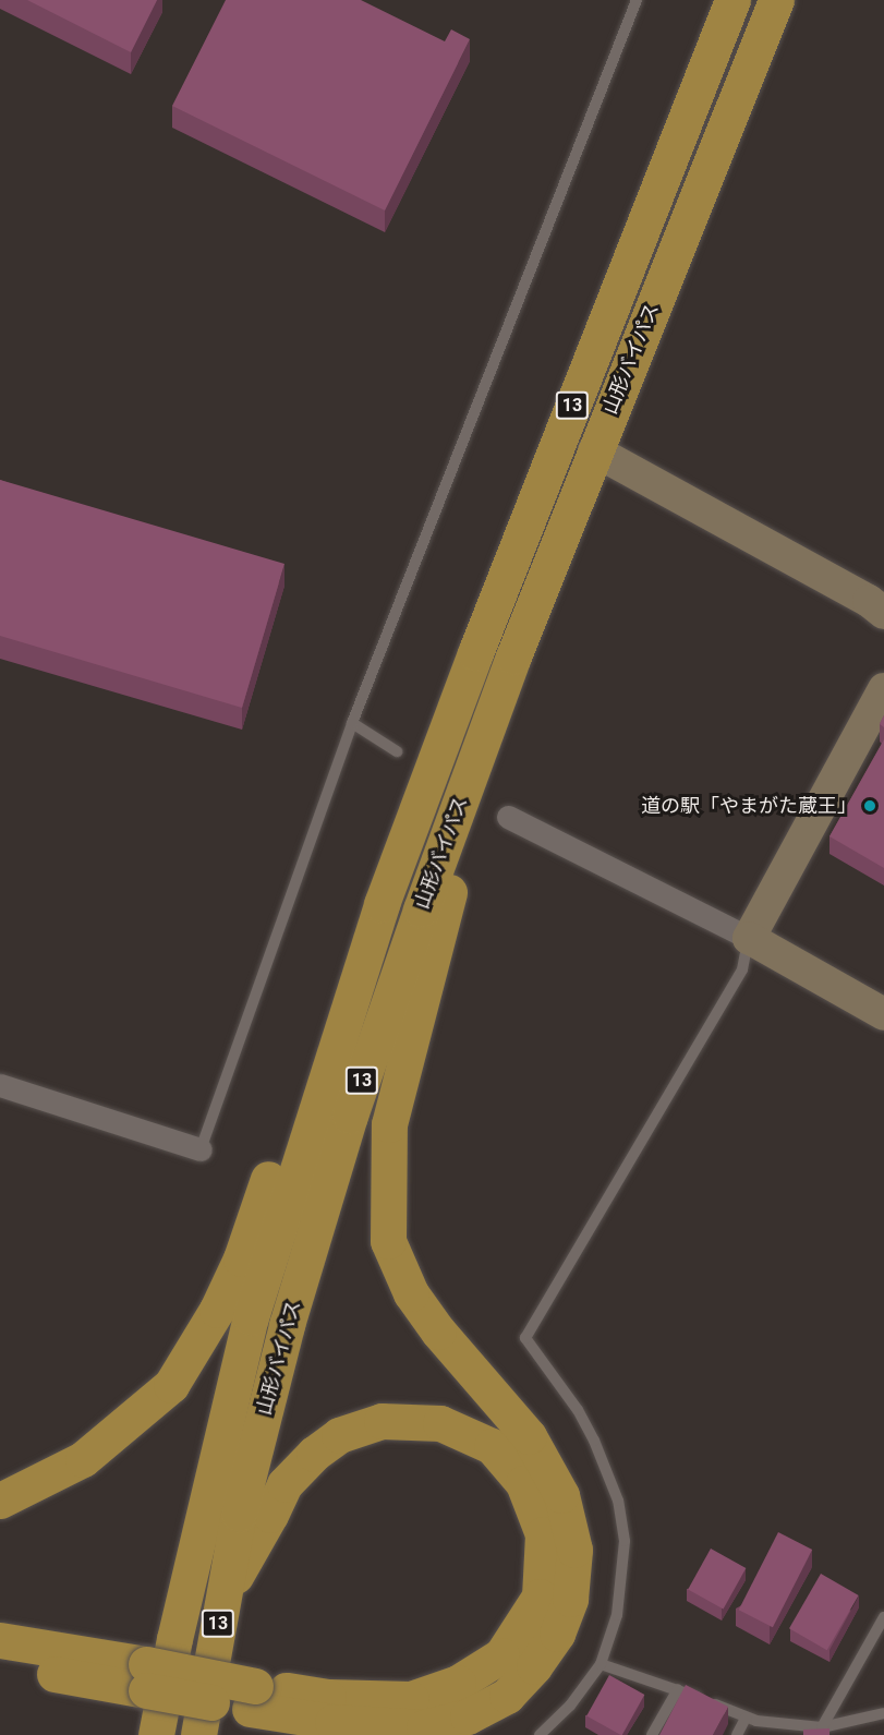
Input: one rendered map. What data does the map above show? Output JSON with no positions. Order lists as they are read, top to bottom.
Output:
{
  "streets": {
    "highway": ["山形バイパス", "13"]
  },
  "places": ["道の駅「やまがた蔵王」"]
}
